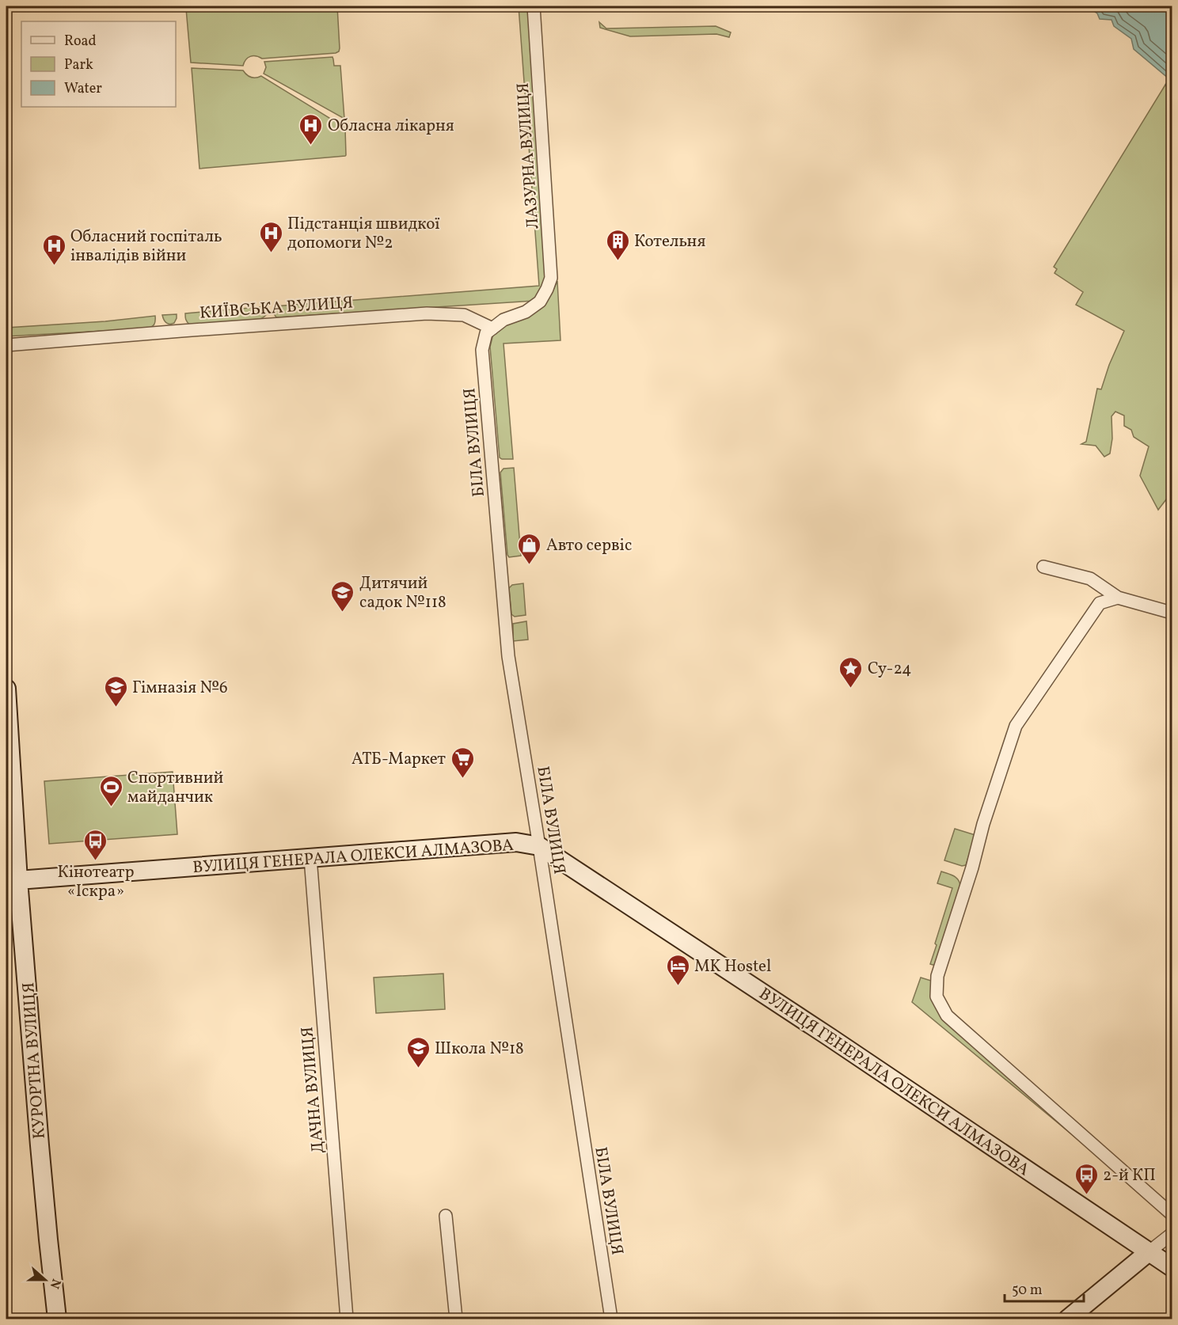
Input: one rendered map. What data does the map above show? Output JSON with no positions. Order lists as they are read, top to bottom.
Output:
{
  "streets": {
    "main road": ["ВУЛИЦЯ ГЕНЕРАЛА ОЛЕКСИ АЛМАЗОВА", "КУРОРТНА ВУЛИЦЯ"],
    "street": [
      "ЛАЗУРНА ВУЛИЦЯ",
      "КИЇВСЬКА ВУЛИЦЯ",
      "БІЛА ВУЛИЦЯ",
      "ДАЧНА ВУЛИЦЯ"
    ]
  },
  "crossings": [
    ["ЛАЗУРНА ВУЛИЦЯ", "КИЇВСЬКА ВУЛИЦЯ"],
    ["ЛАЗУРНА ВУЛИЦЯ", "БІЛА ВУЛИЦЯ"],
    ["КИЇВСЬКА ВУЛИЦЯ", "БІЛА ВУЛИЦЯ"],
    ["БІЛА ВУЛИЦЯ", "ВУЛИЦЯ ГЕНЕРАЛА ОЛЕКСИ АЛМАЗОВА"],
    ["ВУЛИЦЯ ГЕНЕРАЛА ОЛЕКСИ АЛМАЗОВА", "КУРОРТНА ВУЛИЦЯ"],
    ["ВУЛИЦЯ ГЕНЕРАЛА ОЛЕКСИ АЛМАЗОВА", "ДАЧНА ВУЛИЦЯ"]
  ],
  "places": {
    "hospital": ["Обласна лікарня", "Підстанція швидкої допомоги №2", "Обласний госпіталь інвалідів війни"],
    "building": ["Котельня"],
    "shop": ["Авто сервіс"],
    "school or university": ["Дитячий садок №118", "Гімназія №6", "Школа №18"],
    "place": ["Су-24"],
    "supermarket": ["АТБ-Маркет"],
    "sports": ["Спортивний майданчик"],
    "bus stop": ["Кінотеатр «Іскра»", "2-й КП"],
    "hotel": ["MK Hostel"]
  },
  "legend": ["Road", "Park", "Water"],
  "scale_bar": "50 m",
  "north": "right"
}
